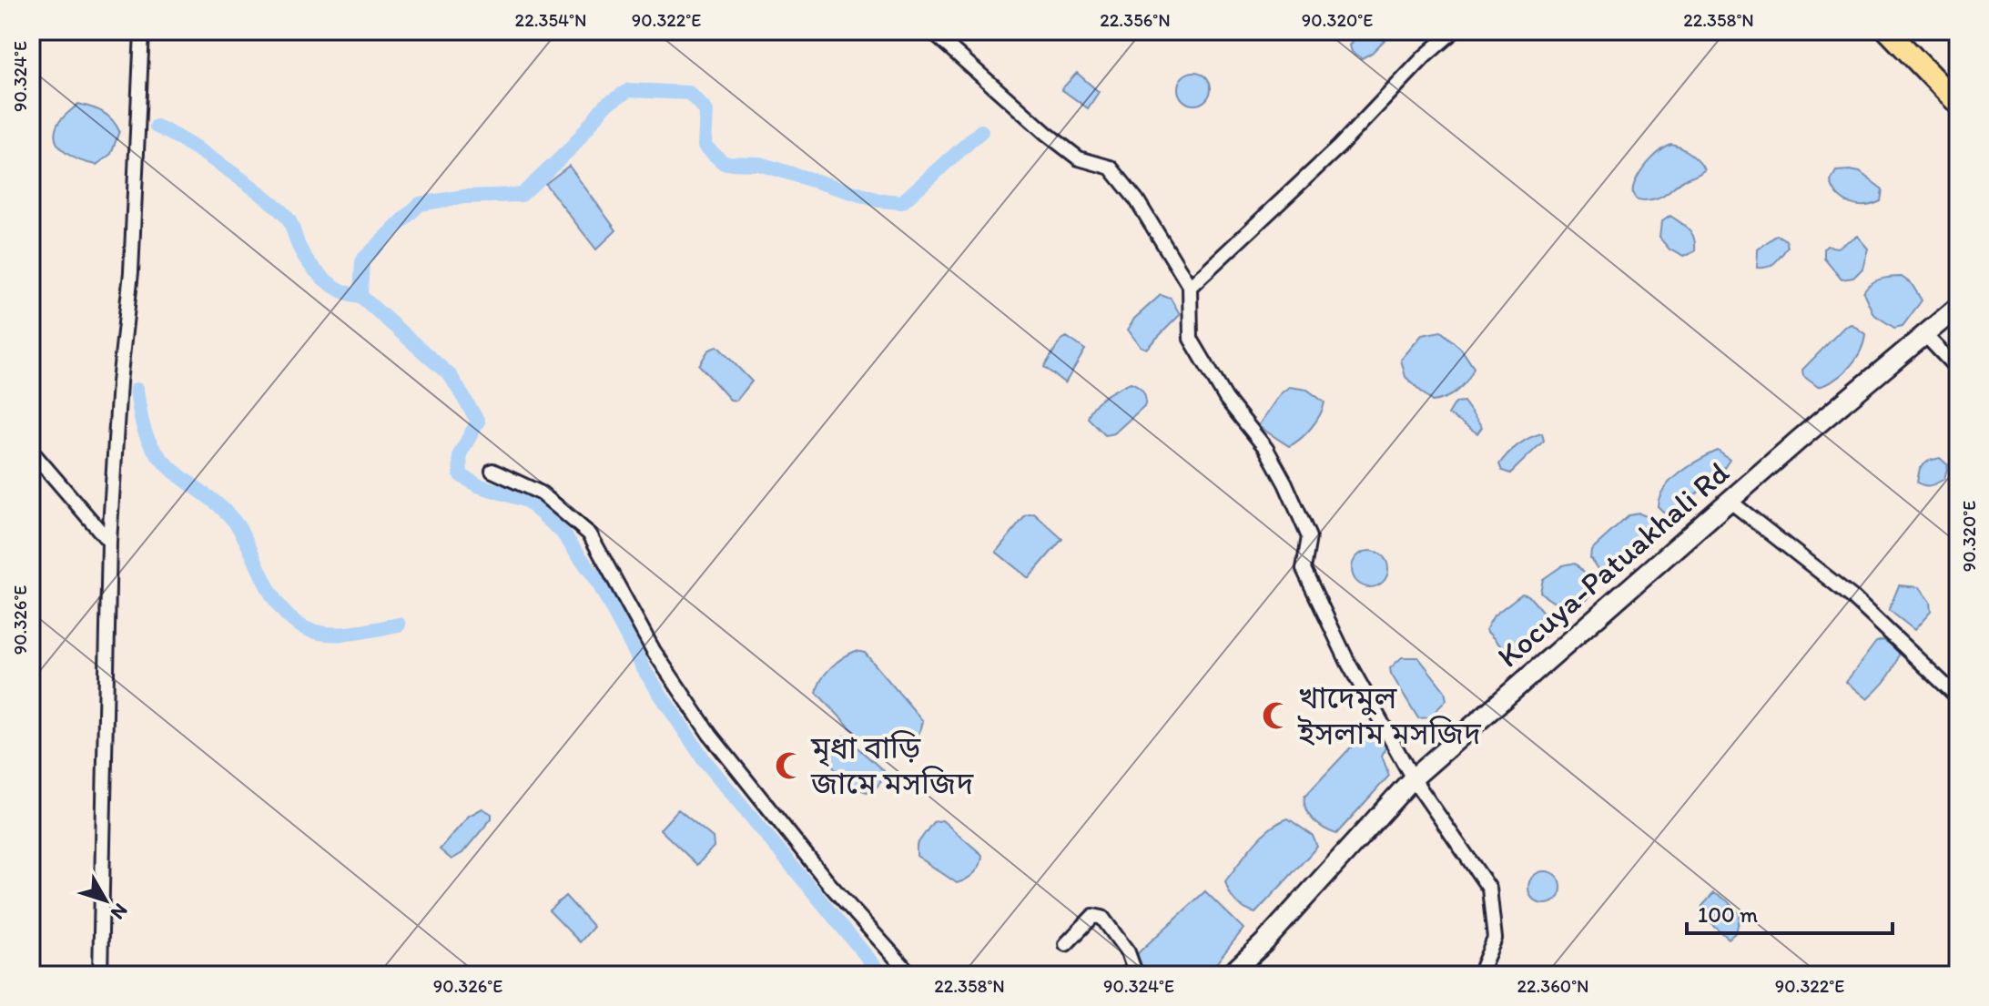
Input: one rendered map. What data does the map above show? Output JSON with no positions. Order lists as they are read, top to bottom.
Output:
{
  "streets": {
    "main road": ["Kocuya-Patuakhali Rd"]
  },
  "places": {
    "mosque": ["খাদেমুল ইসলাম মসজিদ", "মৃধা বাড়ি জামে মসজিদ"]
  },
  "scale_bar": "100 m",
  "north": "bottom right",
  "coordinates": [
    "22.354°N",
    "90.322°E",
    "22.356°N",
    "90.320°E",
    "22.358°N",
    "90.324°E",
    "90.326°E",
    "22.360°N"
  ]
}
